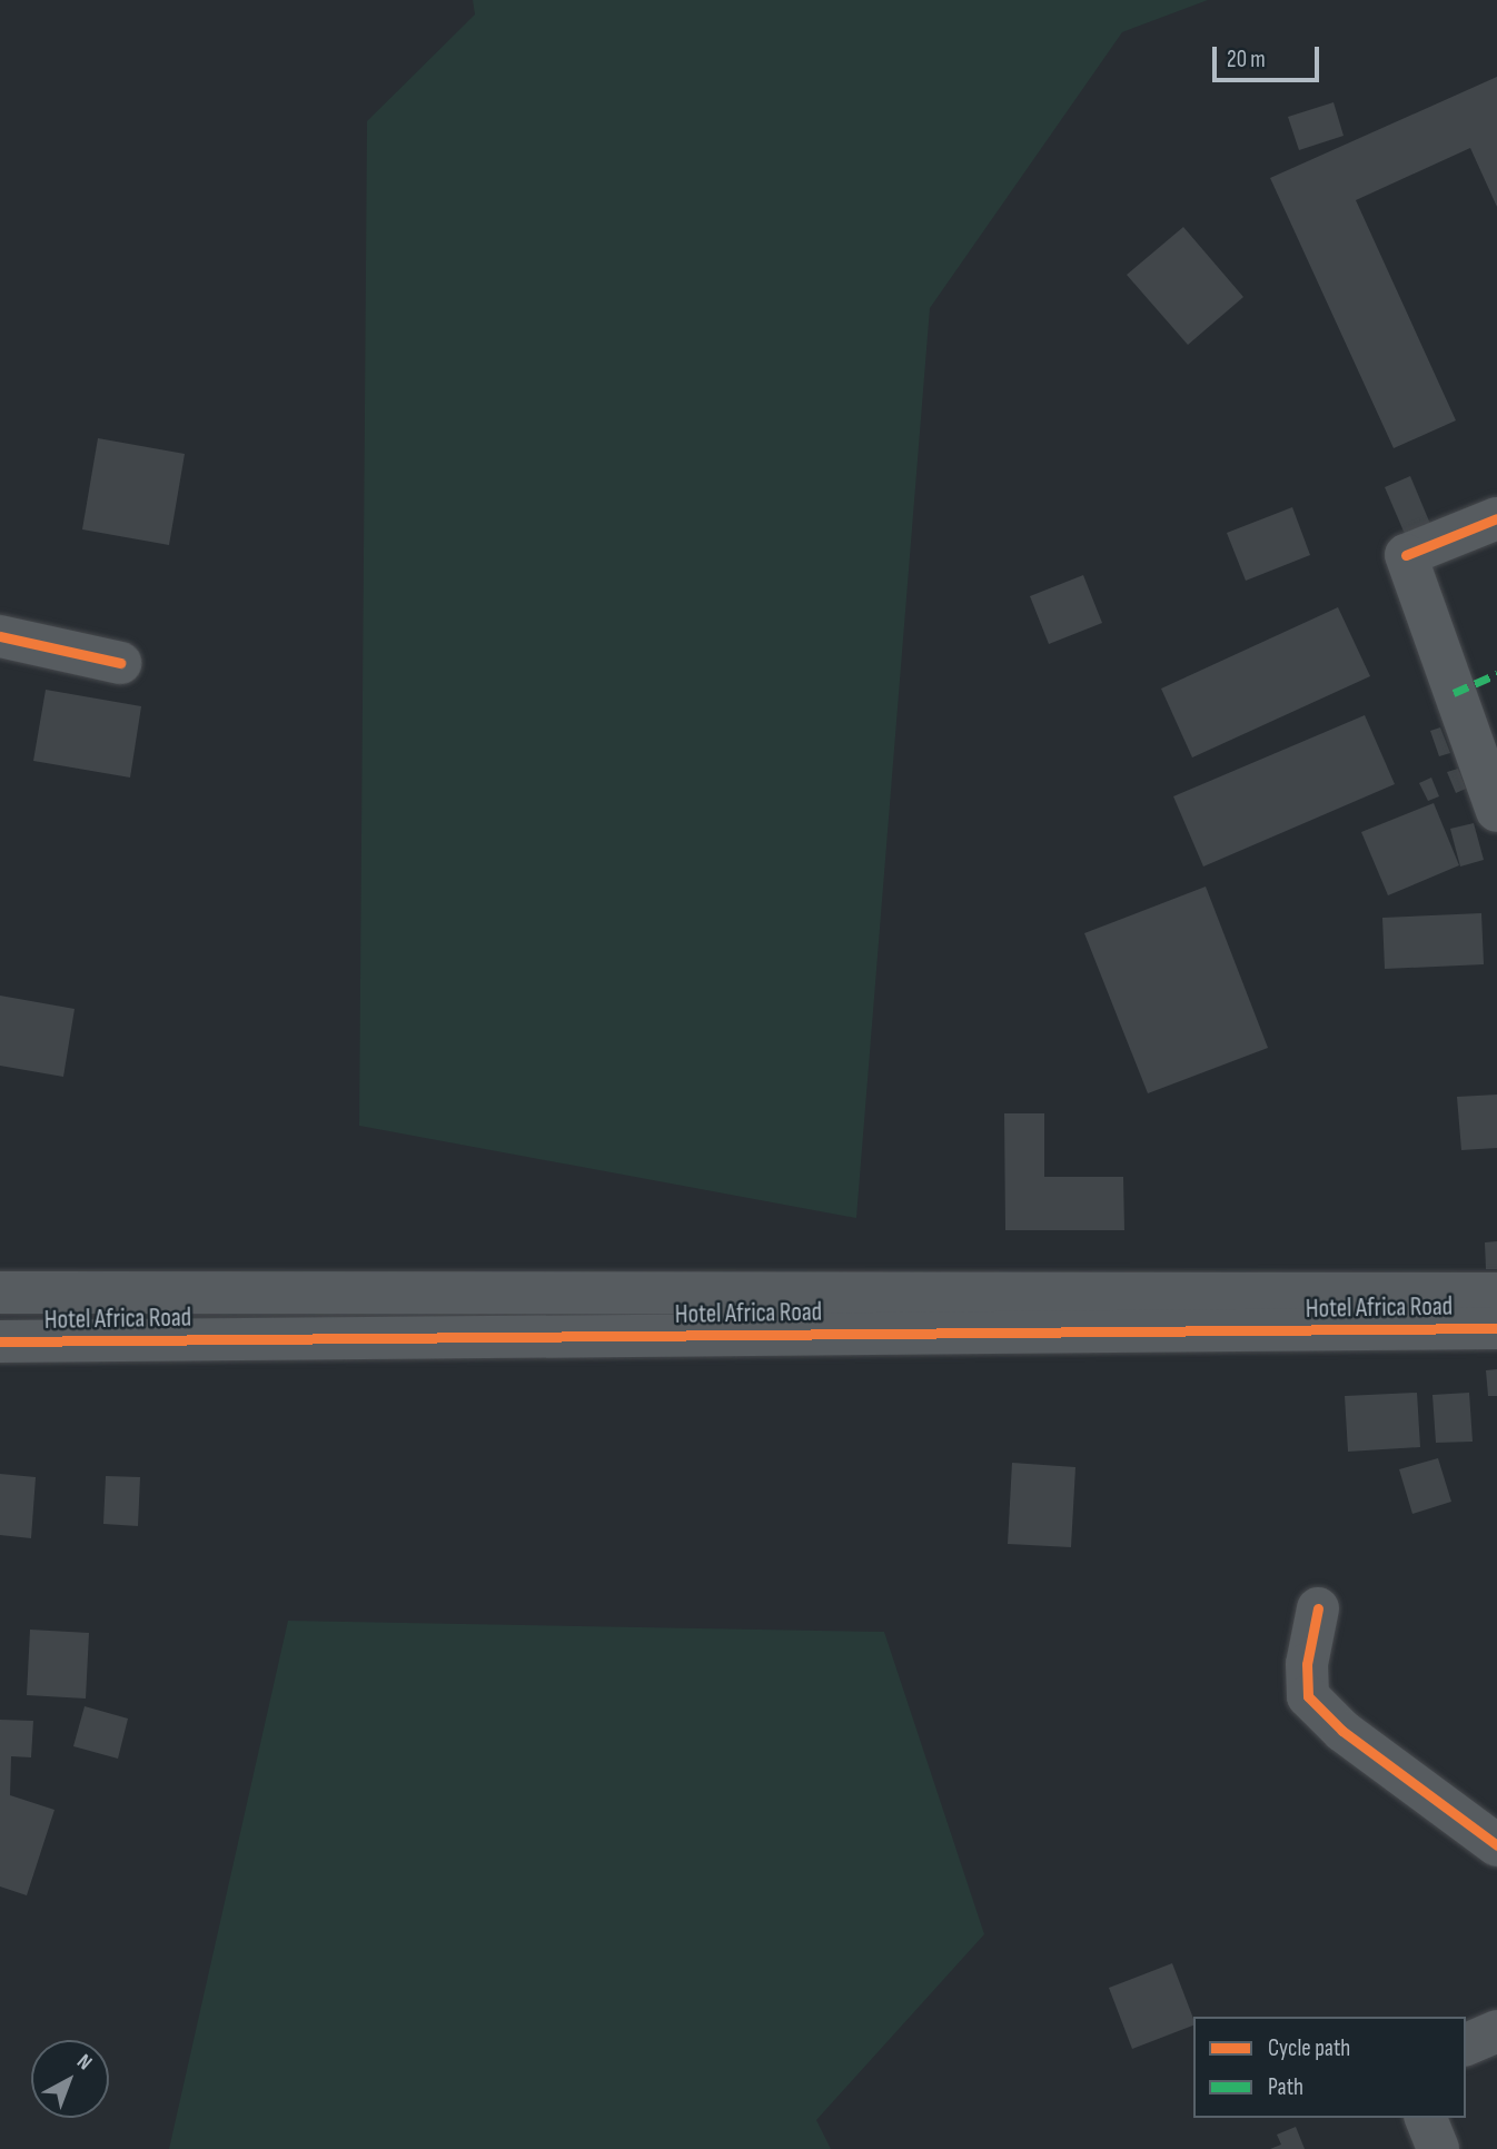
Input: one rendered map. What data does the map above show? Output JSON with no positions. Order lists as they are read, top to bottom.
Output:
{
  "streets": {
    "street": ["Hotel Africa Road"]
  },
  "legend": ["Cycle path", "Path"],
  "scale_bar": "20 m",
  "north": "top right"
}
